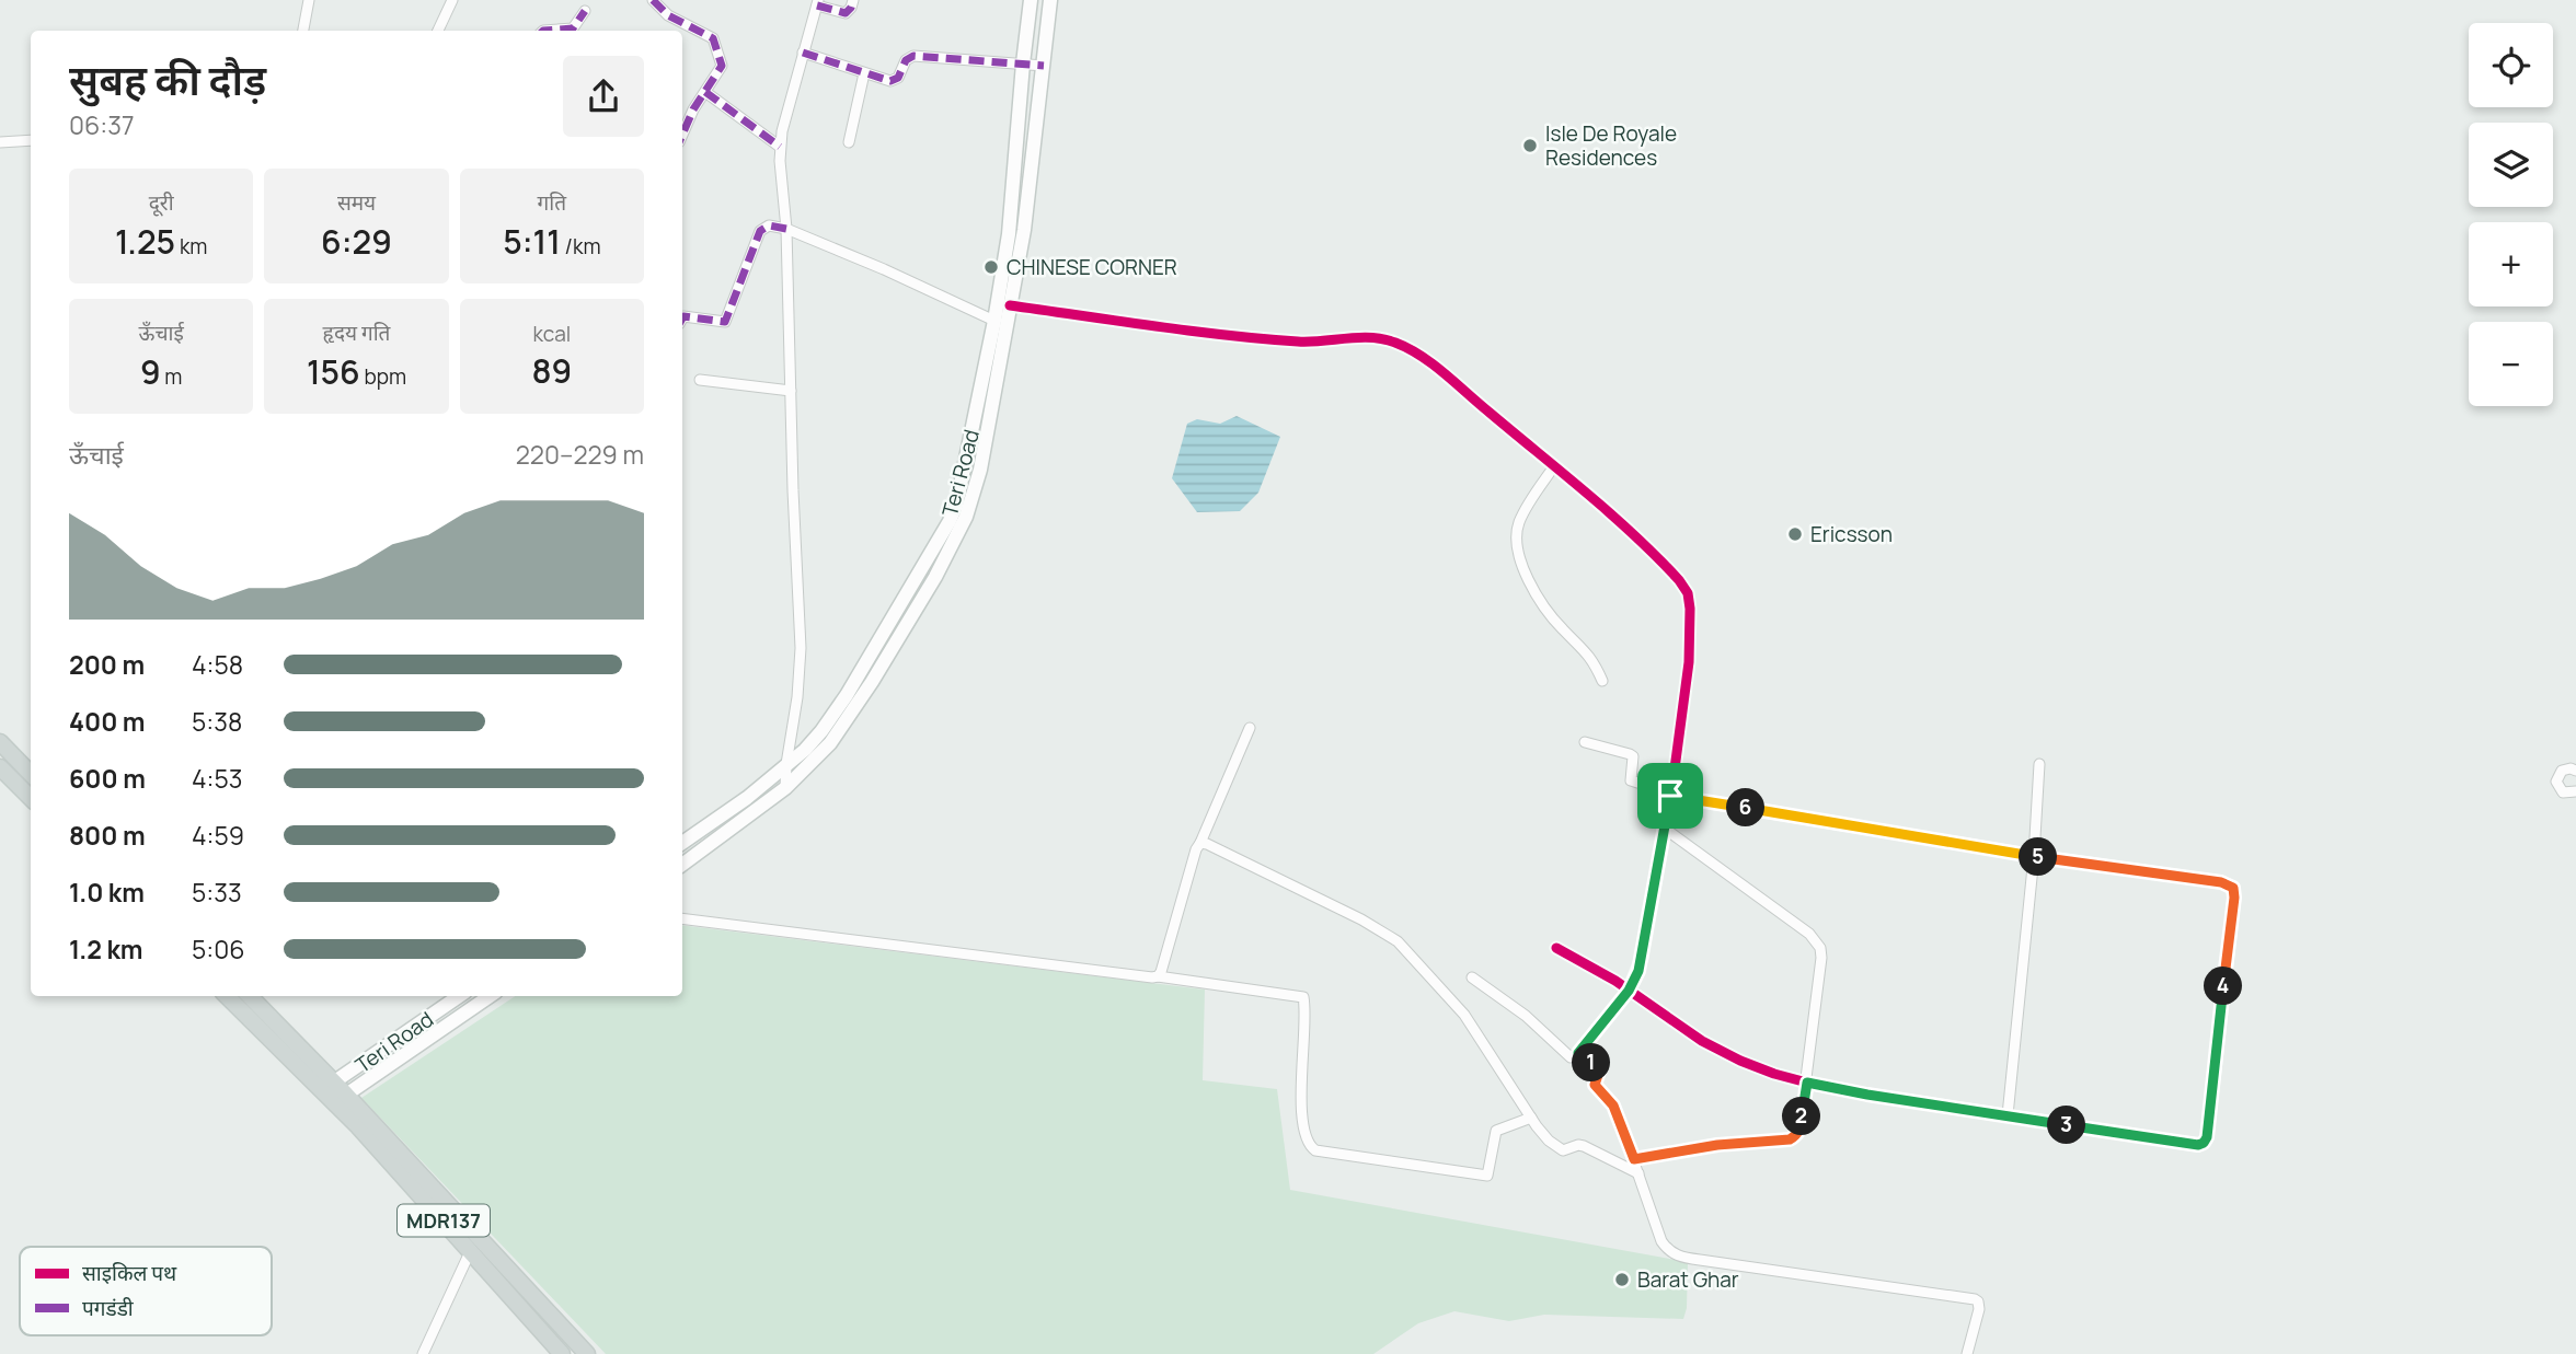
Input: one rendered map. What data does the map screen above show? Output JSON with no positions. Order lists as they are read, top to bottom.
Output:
{
  "streets": {
    "main road": ["MDR137"],
    "street": ["Teri Road"]
  },
  "crossings": [
    ["Teri Road", "MDR137"]
  ],
  "places": [
    "Isle De Royale Residences",
    "CHINESE CORNER",
    "Ericsson",
    "Barat Ghar"
  ],
  "legend": ["साइकिल पथ", "पगडंडी"],
  "page": {
    "map_buttons": ["+", "−"],
    "heading": ["सुबह की दौड़", "06:37"],
    "stats": [
      ["दूरी", "1.25 km"],
      ["समय", "6:29"],
      ["गति", "5:11 /km"],
      ["ऊँचाई", "9 m"],
      ["हृदय गति", "156 bpm"],
      ["kcal", "89"]
    ],
    "chart": ["ऊँचाई", "220–229 m"],
    "list": [
      {
        "name": "200 m",
        "note": "4:58"
      },
      {
        "name": "400 m",
        "note": "5:38"
      },
      {
        "name": "600 m",
        "note": "4:53"
      },
      {
        "name": "800 m",
        "note": "4:59"
      },
      {
        "name": "1.0 km",
        "note": "5:33"
      },
      {
        "name": "1.2 km",
        "note": "5:06"
      }
    ],
    "pins": [
      "6",
      "5",
      "4",
      "1",
      "2",
      "3"
    ]
  }
}
